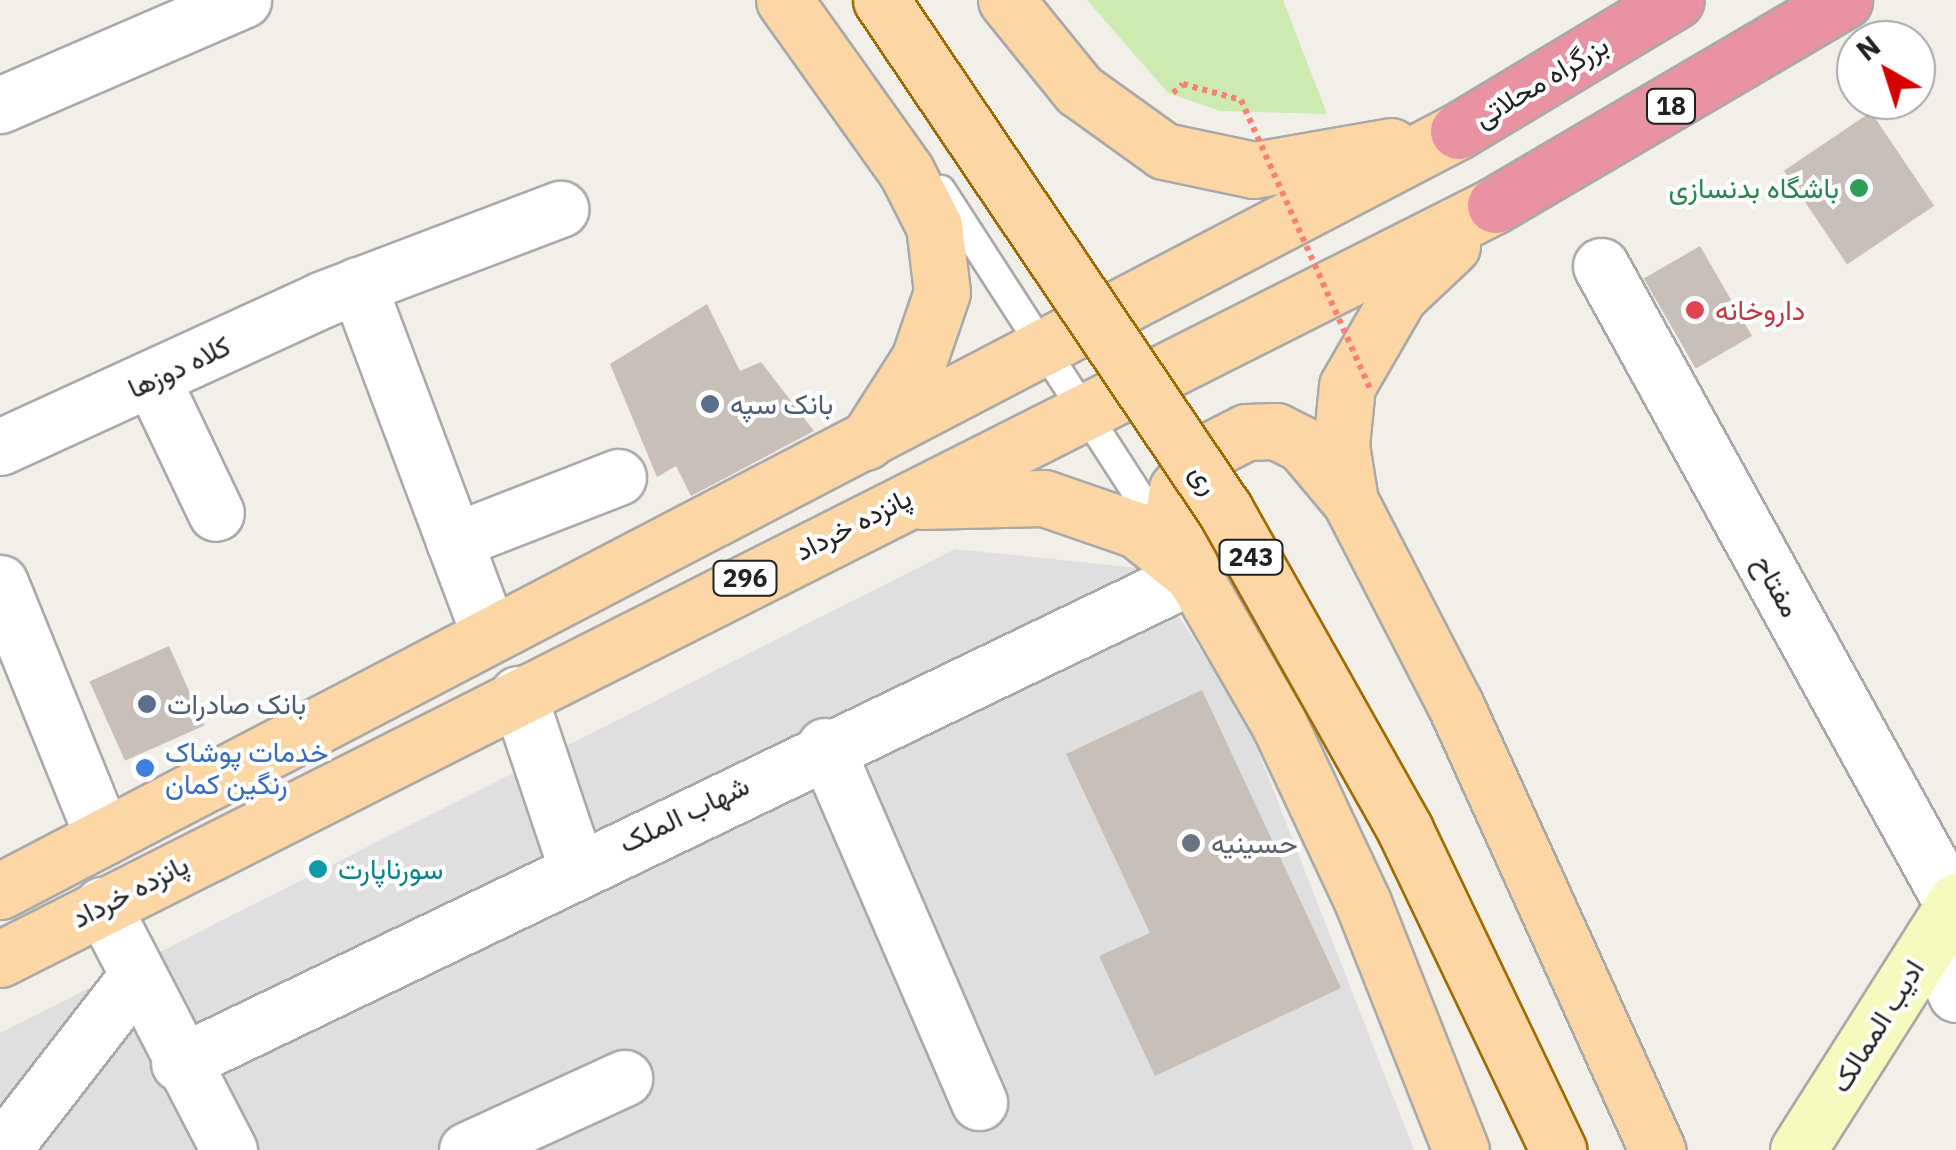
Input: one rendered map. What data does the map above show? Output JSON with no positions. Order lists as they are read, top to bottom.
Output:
{
  "streets": {
    "highway": ["بزرگراه محلاتی", "18"],
    "main road": [
      "ری",
      "پانزده خرداد",
      "243",
      "296",
      "ادیب الممالک"
    ],
    "street": ["کلاه دوزها", "مفتاح", "شهاب الملک"]
  },
  "crossings": [
    ["بزرگراه محلاتی", "296"],
    ["18", "پانزده خرداد"],
    ["مفتاح", "ادیب الممالک"]
  ],
  "places": [
    "باشگاه بدنسازی",
    "داروخانه",
    "بانک سپه",
    "بانک صادرات",
    "خدمات پوشاک رنگین کمان",
    "حسینیه",
    "سورناپارت"
  ],
  "north": "top left"
}
